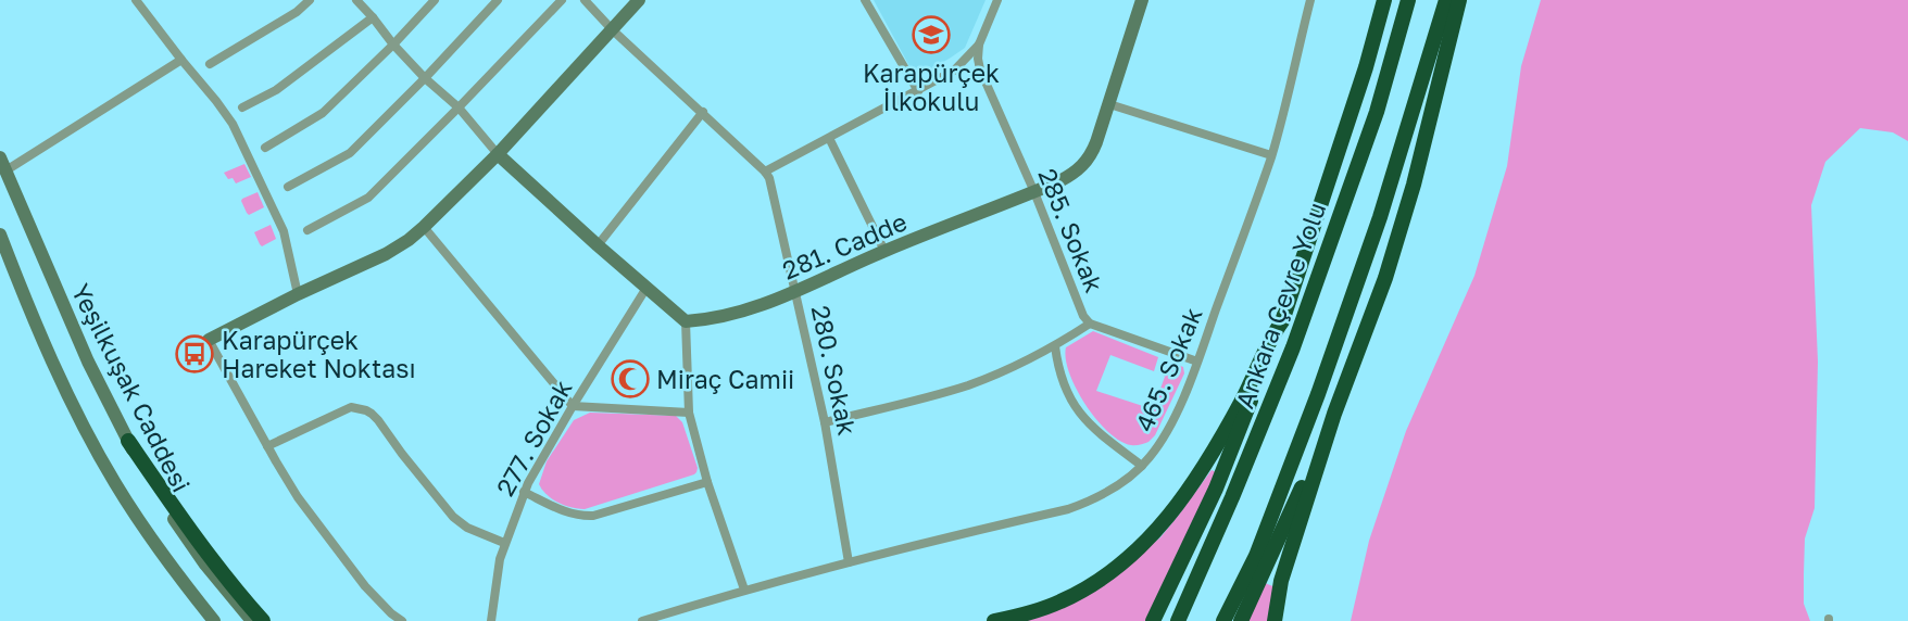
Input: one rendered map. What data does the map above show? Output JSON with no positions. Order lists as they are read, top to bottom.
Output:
{
  "streets": {
    "highway": ["Ankara Çevre Yolu"],
    "street": [
      "285. Sokak",
      "281. Cadde",
      "465. Sokak",
      "280. Sokak",
      "Yeşilkuşak Caddesi",
      "277. Sokak"
    ]
  },
  "crossings": [
    ["285. Sokak", "281. Cadde"],
    ["285. Sokak", "465. Sokak"],
    ["281. Cadde", "280. Sokak"],
    ["465. Sokak", "280. Sokak"]
  ],
  "places": {
    "school or university": ["Karapürçek İlkokulu"],
    "bus stop": ["Karapürçek Hareket Noktası"],
    "mosque": ["Miraç Camii"]
  }
}
